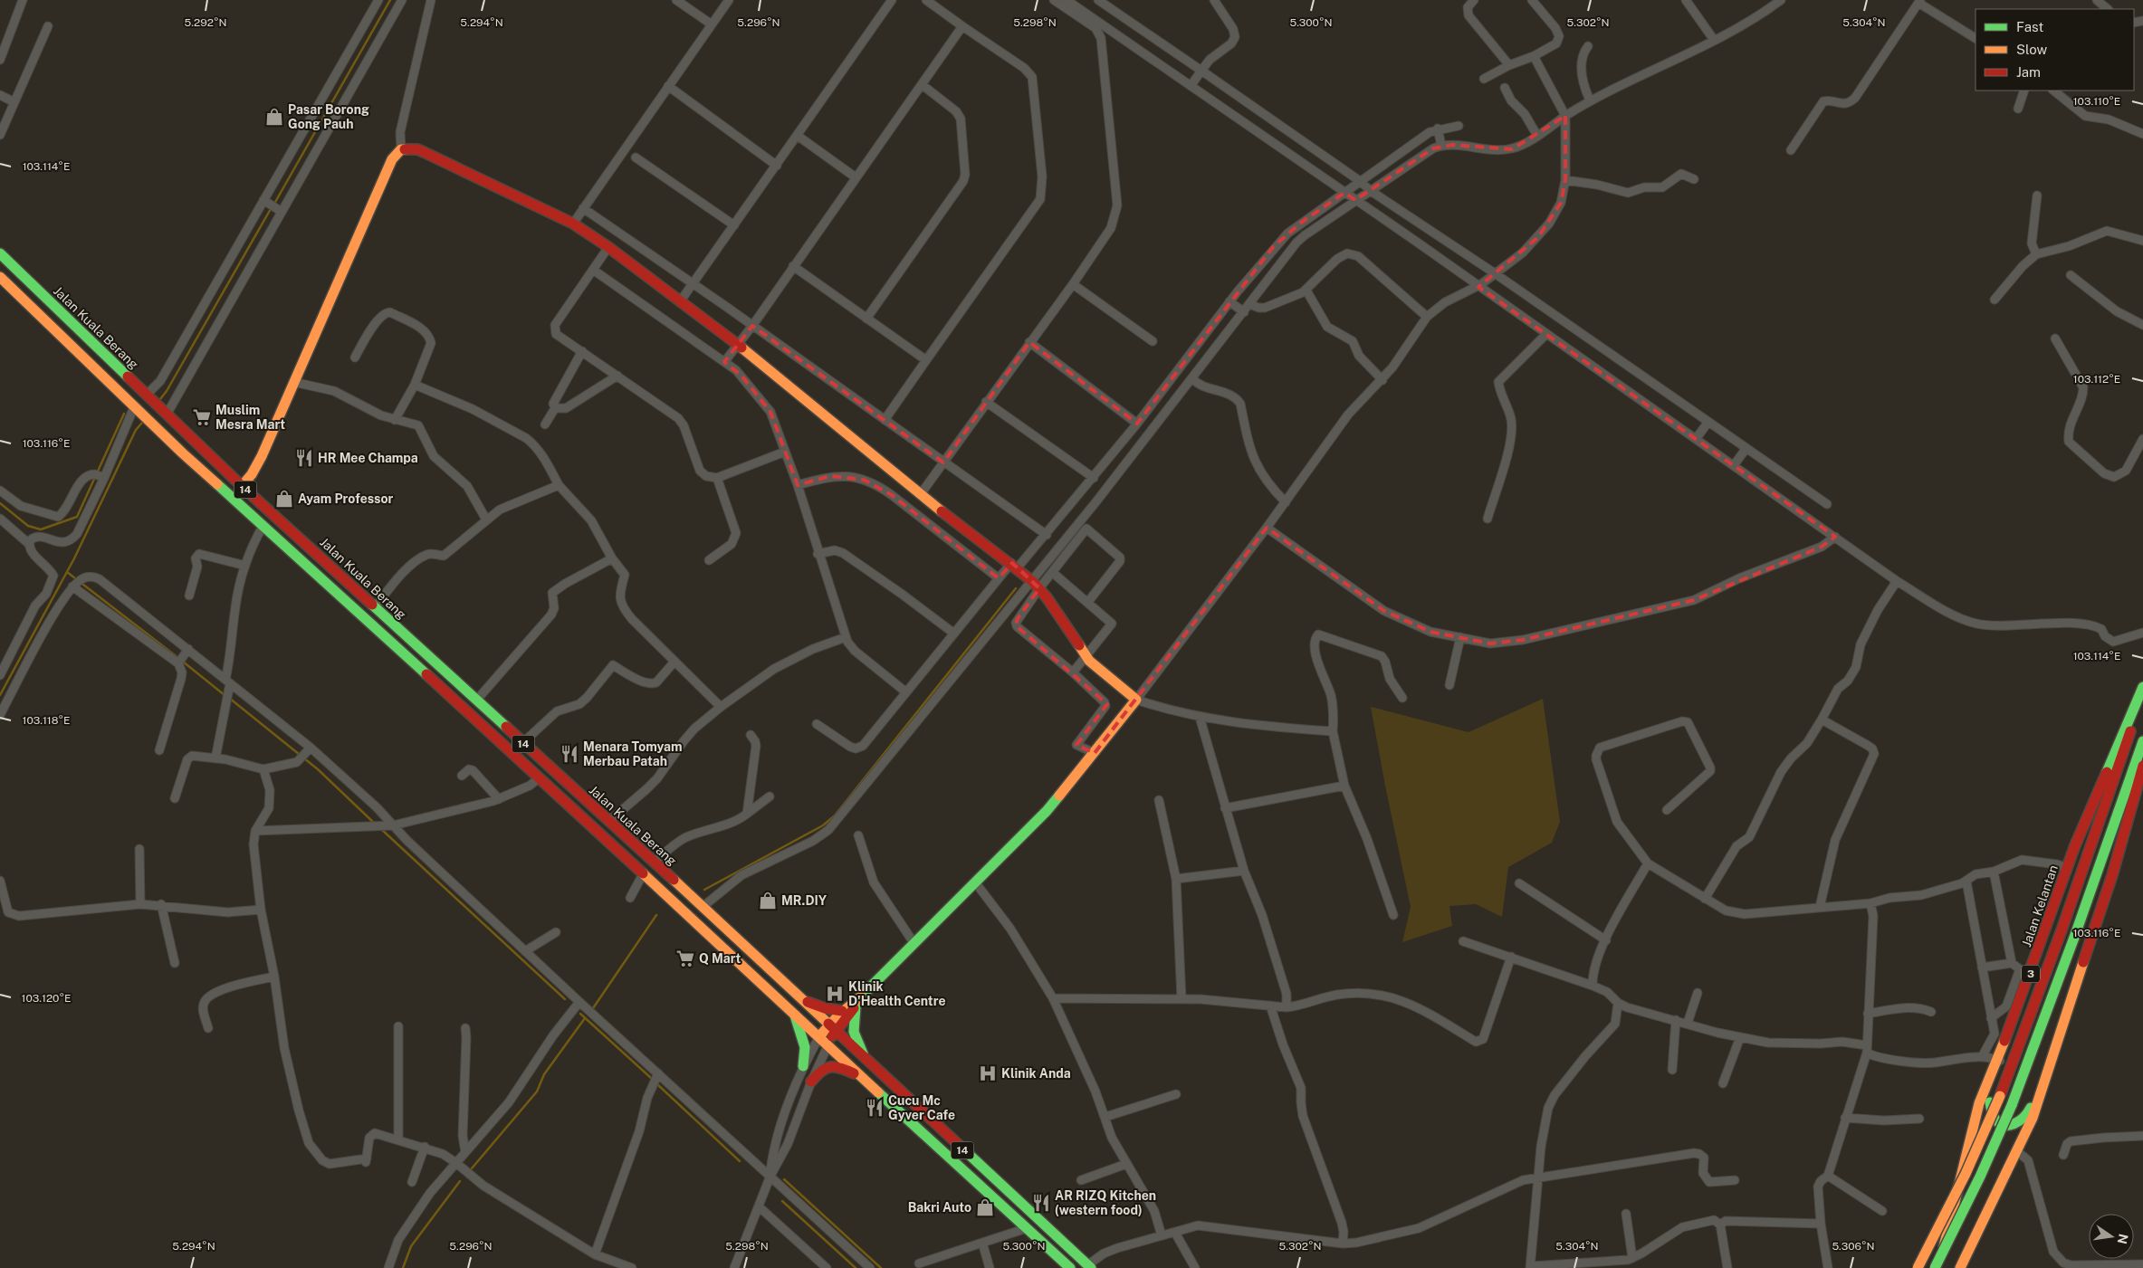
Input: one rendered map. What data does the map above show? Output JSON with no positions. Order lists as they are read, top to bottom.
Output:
{
  "streets": {
    "main road": [
      "Jalan Kuala Berang",
      "14",
      "Jalan Kelantan",
      "3"
    ]
  },
  "places": {
    "shop": [
      "Pasar Borong Gong Pauh",
      "Ayam Professor",
      "MR.DIY",
      "Bakri Auto"
    ],
    "supermarket": ["Muslim Mesra Mart", "Q Mart"],
    "restaurant": [
      "HR Mee Champa",
      "Menara Tomyam Merbau Patah",
      "Cucu Mc Gyver Cafe",
      "AR RIZQ Kitchen (western food)"
    ],
    "hospital": ["Klinik D'Health Centre", "Klinik Anda"]
  },
  "legend": ["Fast", "Slow", "Jam"],
  "north": "right",
  "coordinates": [
    "5.292°N",
    "5.296°N",
    "5.298°N",
    "5.300°N",
    "5.302°N",
    "5.304°N",
    "5.294°N",
    "103.110°E",
    "103.114°E",
    "103.112°E",
    "103.116°E",
    "103.118°E",
    "103.120°E",
    "5.306°N"
  ]
}
